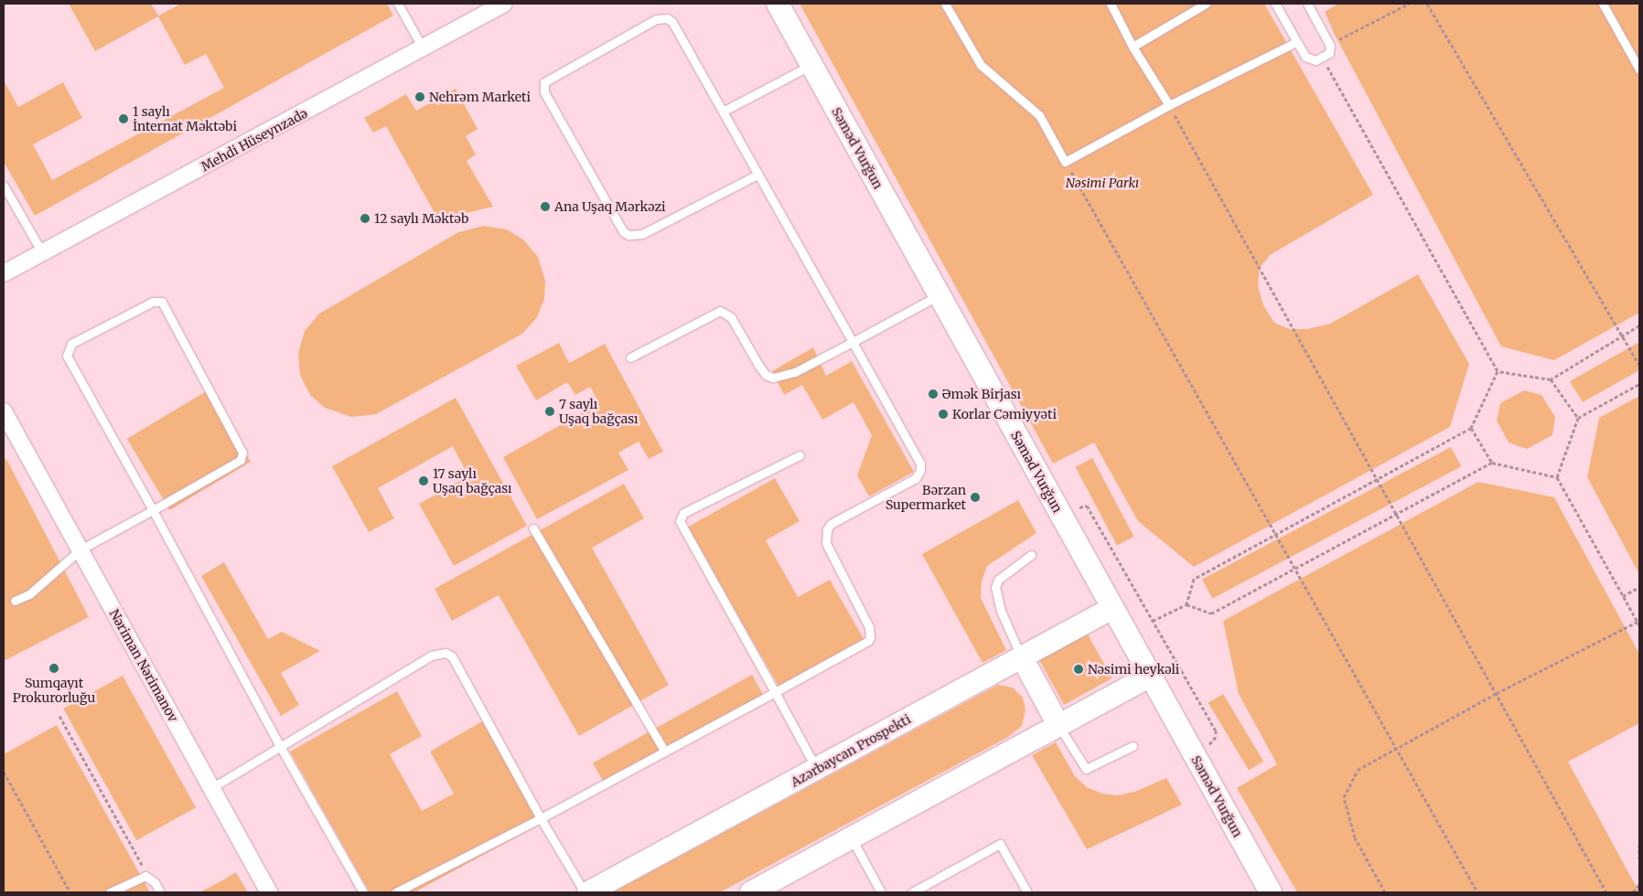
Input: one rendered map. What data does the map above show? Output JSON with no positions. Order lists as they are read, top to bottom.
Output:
{
  "streets": {
    "main road": ["Səməd Vurğun", "Azərbaycan Prospekti"],
    "street": ["Mehdi Hüseynzadə", "Nəriman Nərimanov"]
  },
  "crossings": [
    ["Səməd Vurğun", "Azərbaycan Prospekti"]
  ],
  "parks": ["Nəsimi Parkı"],
  "places": [
    "Nehrəm Marketi",
    "1 saylı İnternat Məktəbi",
    "Ana Uşaq Mərkəzi",
    "12 saylı Məktəb",
    "Əmək Birjası",
    "7 saylı Uşaq bağçası",
    "Korlar Cəmiyyəti",
    "17 saylı Uşaq bağçası",
    "Bərzan Supermarket",
    "Sumqayıt Prokurorluğu",
    "Nəsimi heykəli"
  ]
}
